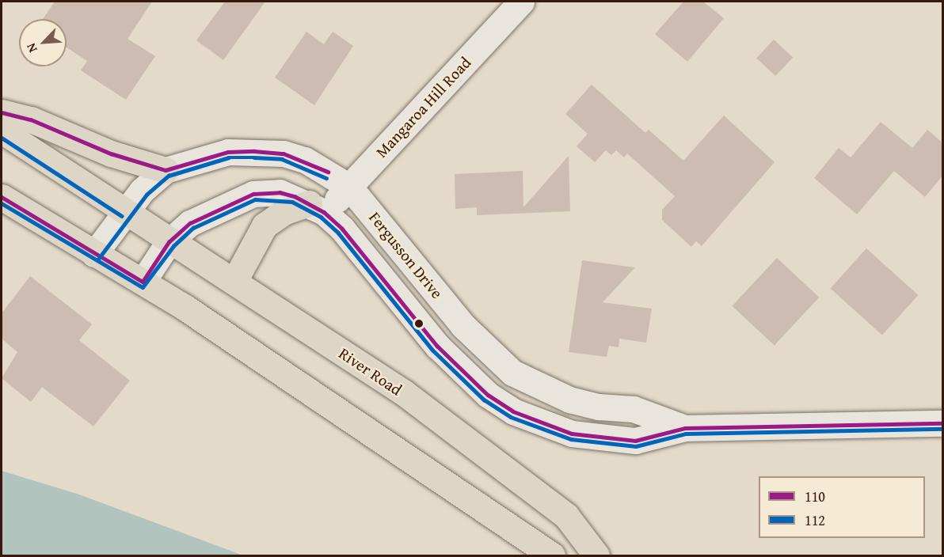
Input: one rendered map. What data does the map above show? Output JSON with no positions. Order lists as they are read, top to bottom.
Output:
{
  "streets": {
    "highway": ["River Road"],
    "main road": ["Mangaroa Hill Road", "Fergusson Drive"]
  },
  "crossings": [
    ["Mangaroa Hill Road", "Fergusson Drive"],
    ["Fergusson Drive", "River Road"]
  ],
  "lines": ["transit line 110", "transit line 112"],
  "legend": ["110", "112"],
  "north": "bottom left"
}
